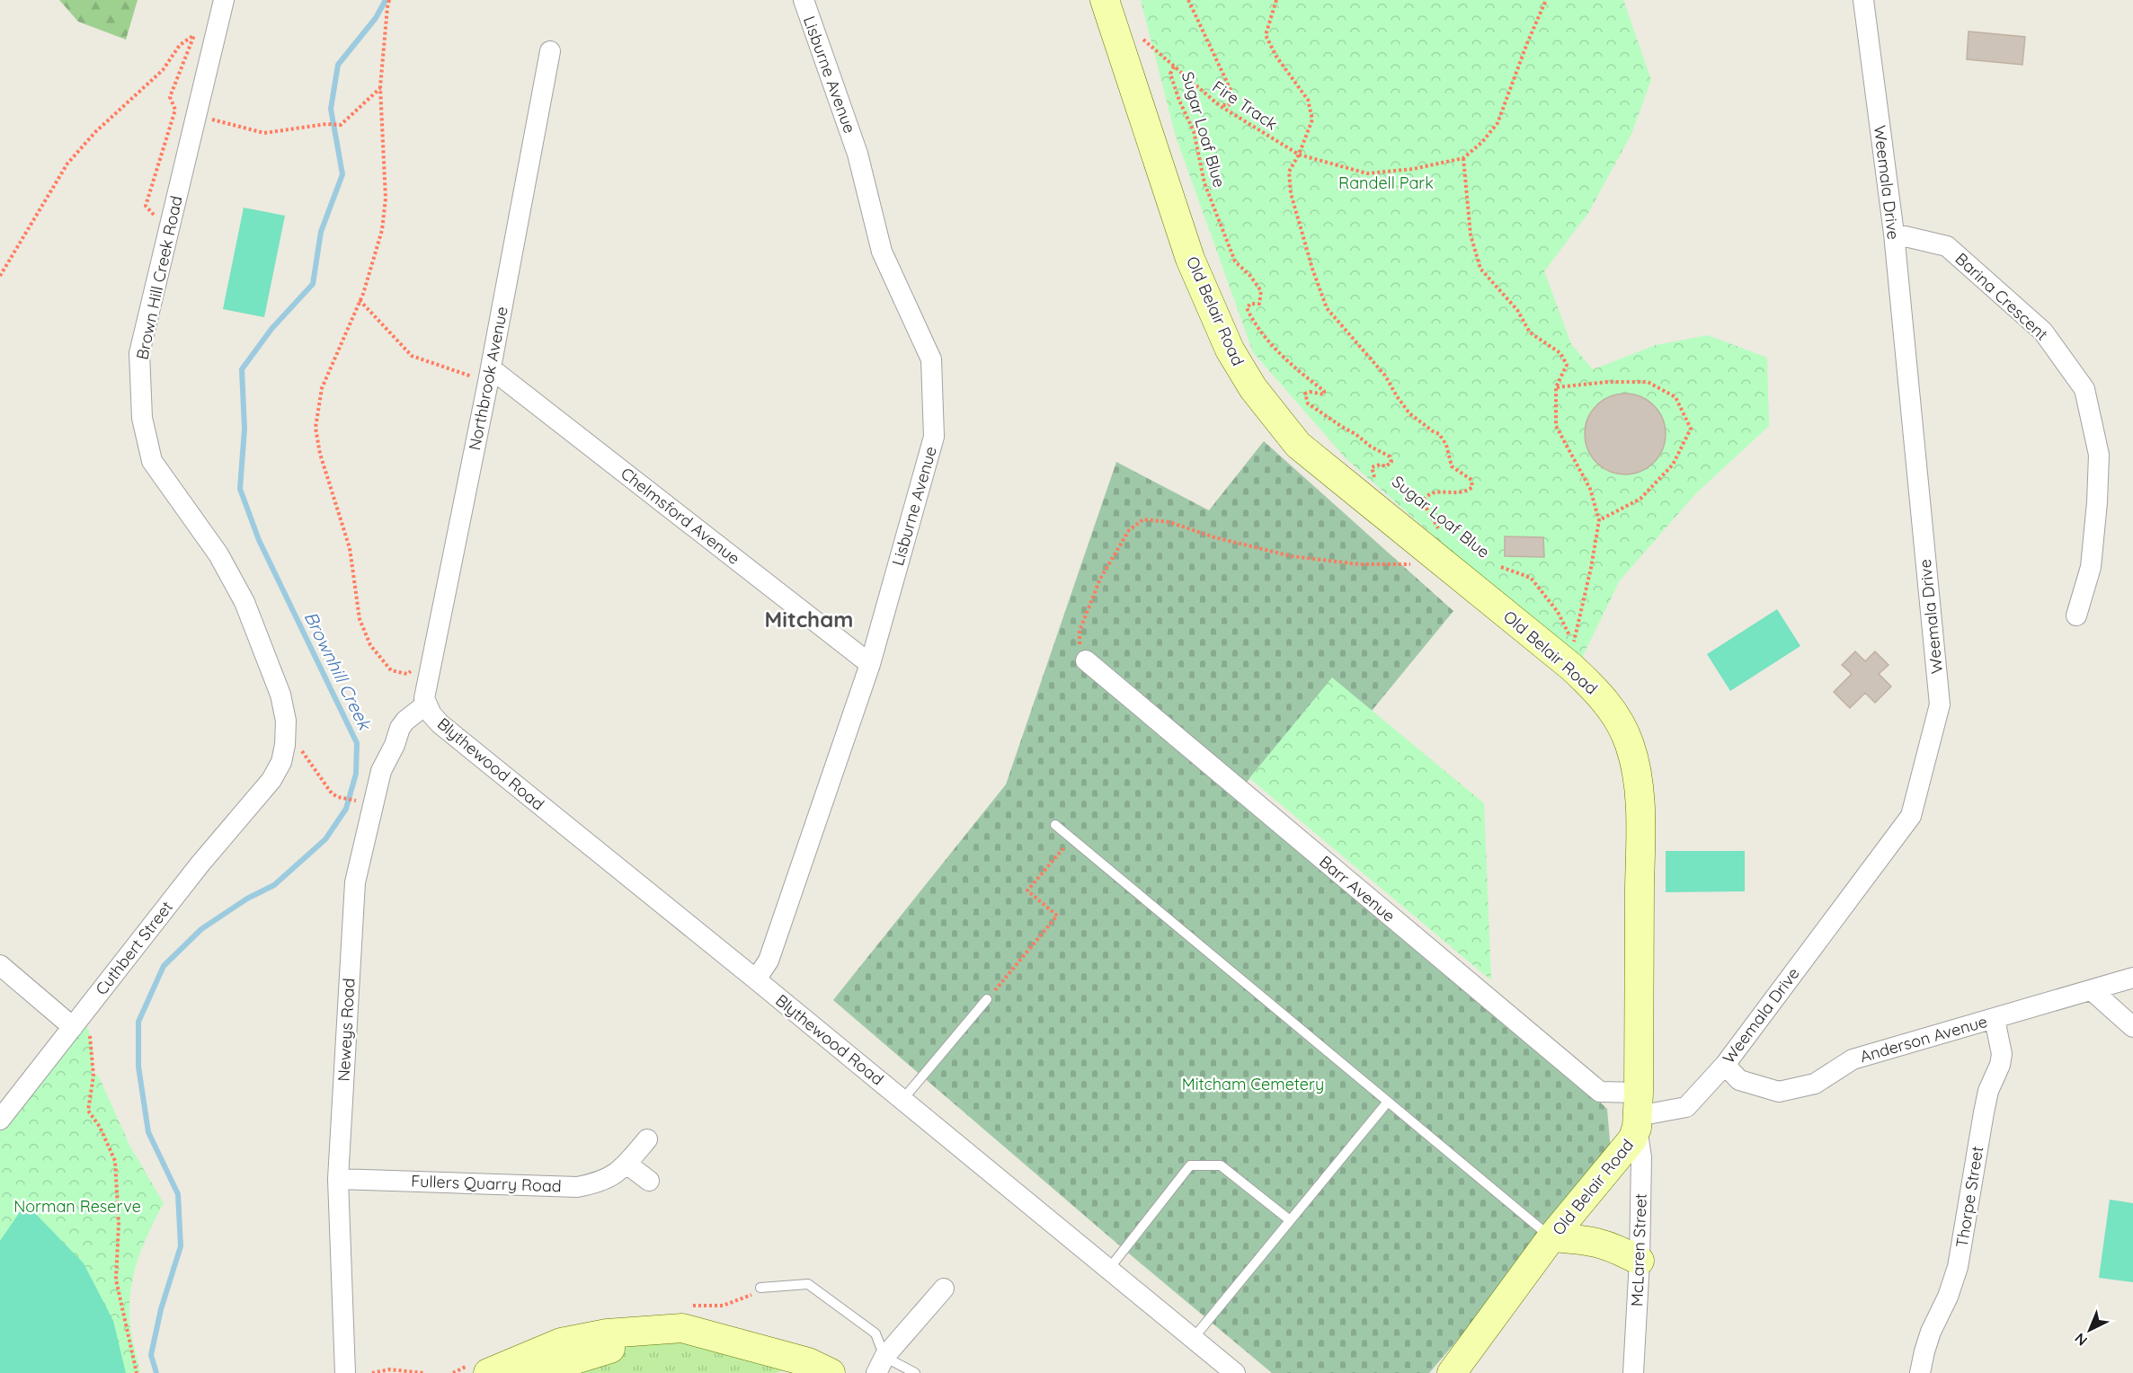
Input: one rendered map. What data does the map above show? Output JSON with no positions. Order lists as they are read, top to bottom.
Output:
{
  "streets": {
    "main road": ["Old Belair Road"],
    "street": [
      "Lisburne Avenue",
      "Weemala Drive",
      "Brown Hill Creek Road",
      "Barina Crescent",
      "Northbrook Avenue",
      "Chelmsford Avenue",
      "Blythewood Road",
      "Barr Avenue",
      "Cuthbert Street",
      "Neweys Road",
      "Anderson Avenue",
      "Fullers Quarry Road",
      "Thorpe Street",
      "McLaren Street"
    ],
    "path": ["Fire Track", "Sugar Loaf Blue"]
  },
  "crossings": [
    ["Lisburne Avenue", "Chelmsford Avenue"],
    ["Lisburne Avenue", "Blythewood Road"],
    ["Fire Track", "Sugar Loaf Blue"],
    ["Weemala Drive", "Barina Crescent"],
    ["Weemala Drive", "Old Belair Road"],
    ["Weemala Drive", "Barr Avenue"],
    ["Weemala Drive", "Anderson Avenue"],
    ["Weemala Drive", "McLaren Street"],
    ["Brown Hill Creek Road", "Cuthbert Street"],
    ["Old Belair Road", "Barr Avenue"],
    ["Old Belair Road", "McLaren Street"],
    ["Northbrook Avenue", "Chelmsford Avenue"],
    ["Northbrook Avenue", "Blythewood Road"],
    ["Northbrook Avenue", "Neweys Road"],
    ["Blythewood Road", "Neweys Road"],
    ["Barr Avenue", "McLaren Street"],
    ["Neweys Road", "Fullers Quarry Road"],
    ["Anderson Avenue", "Thorpe Street"]
  ],
  "districts": ["Mitcham"],
  "water": ["Brownhill Creek"],
  "parks": ["Randell Park", "Mitcham Cemetery", "Norman Reserve"],
  "north": "bottom left"
}
